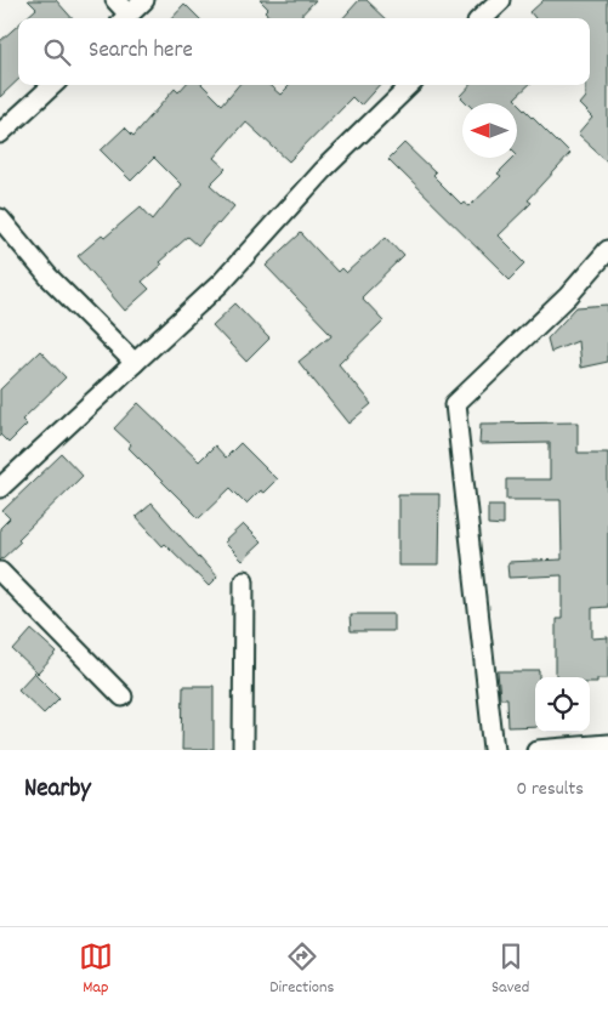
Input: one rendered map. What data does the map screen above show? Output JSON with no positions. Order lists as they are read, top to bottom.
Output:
{
  "north": "left",
  "page": {
    "search": "Search here",
    "heading": ["Nearby", "0 results"],
    "nav": ["Map", "Directions", "Saved"]
  }
}
